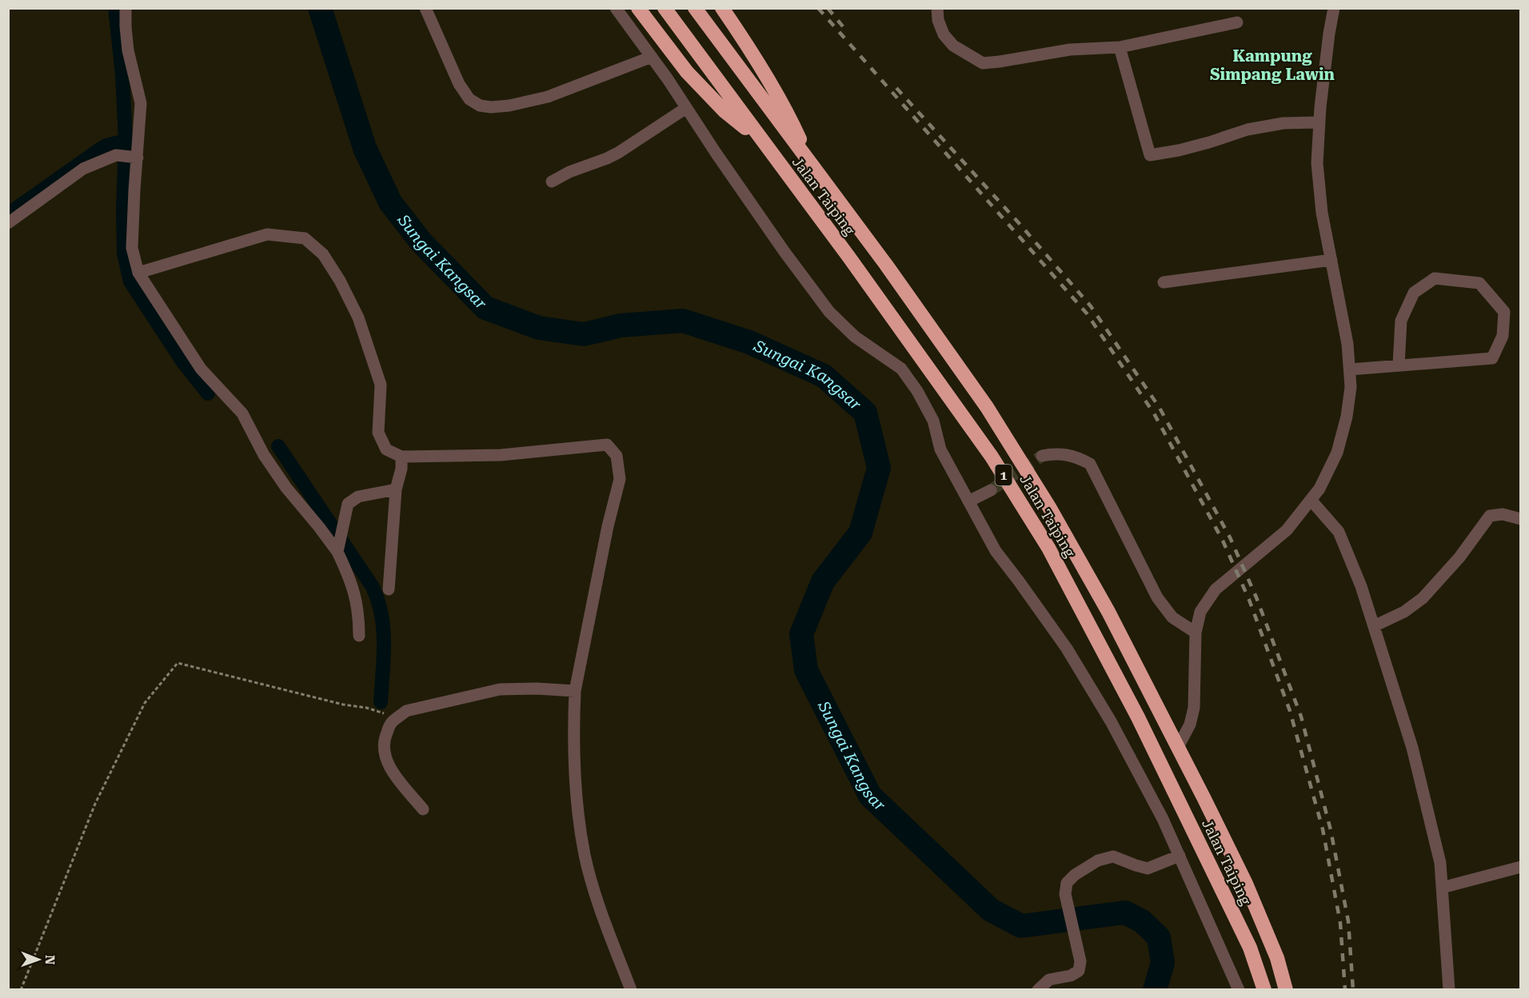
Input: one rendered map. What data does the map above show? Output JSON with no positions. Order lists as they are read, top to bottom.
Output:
{
  "streets": {
    "highway": ["Jalan Taiping", "1"]
  },
  "districts": ["Kampung Simpang Lawin"],
  "water": ["Sungai Kangsar"],
  "north": "right"
}
